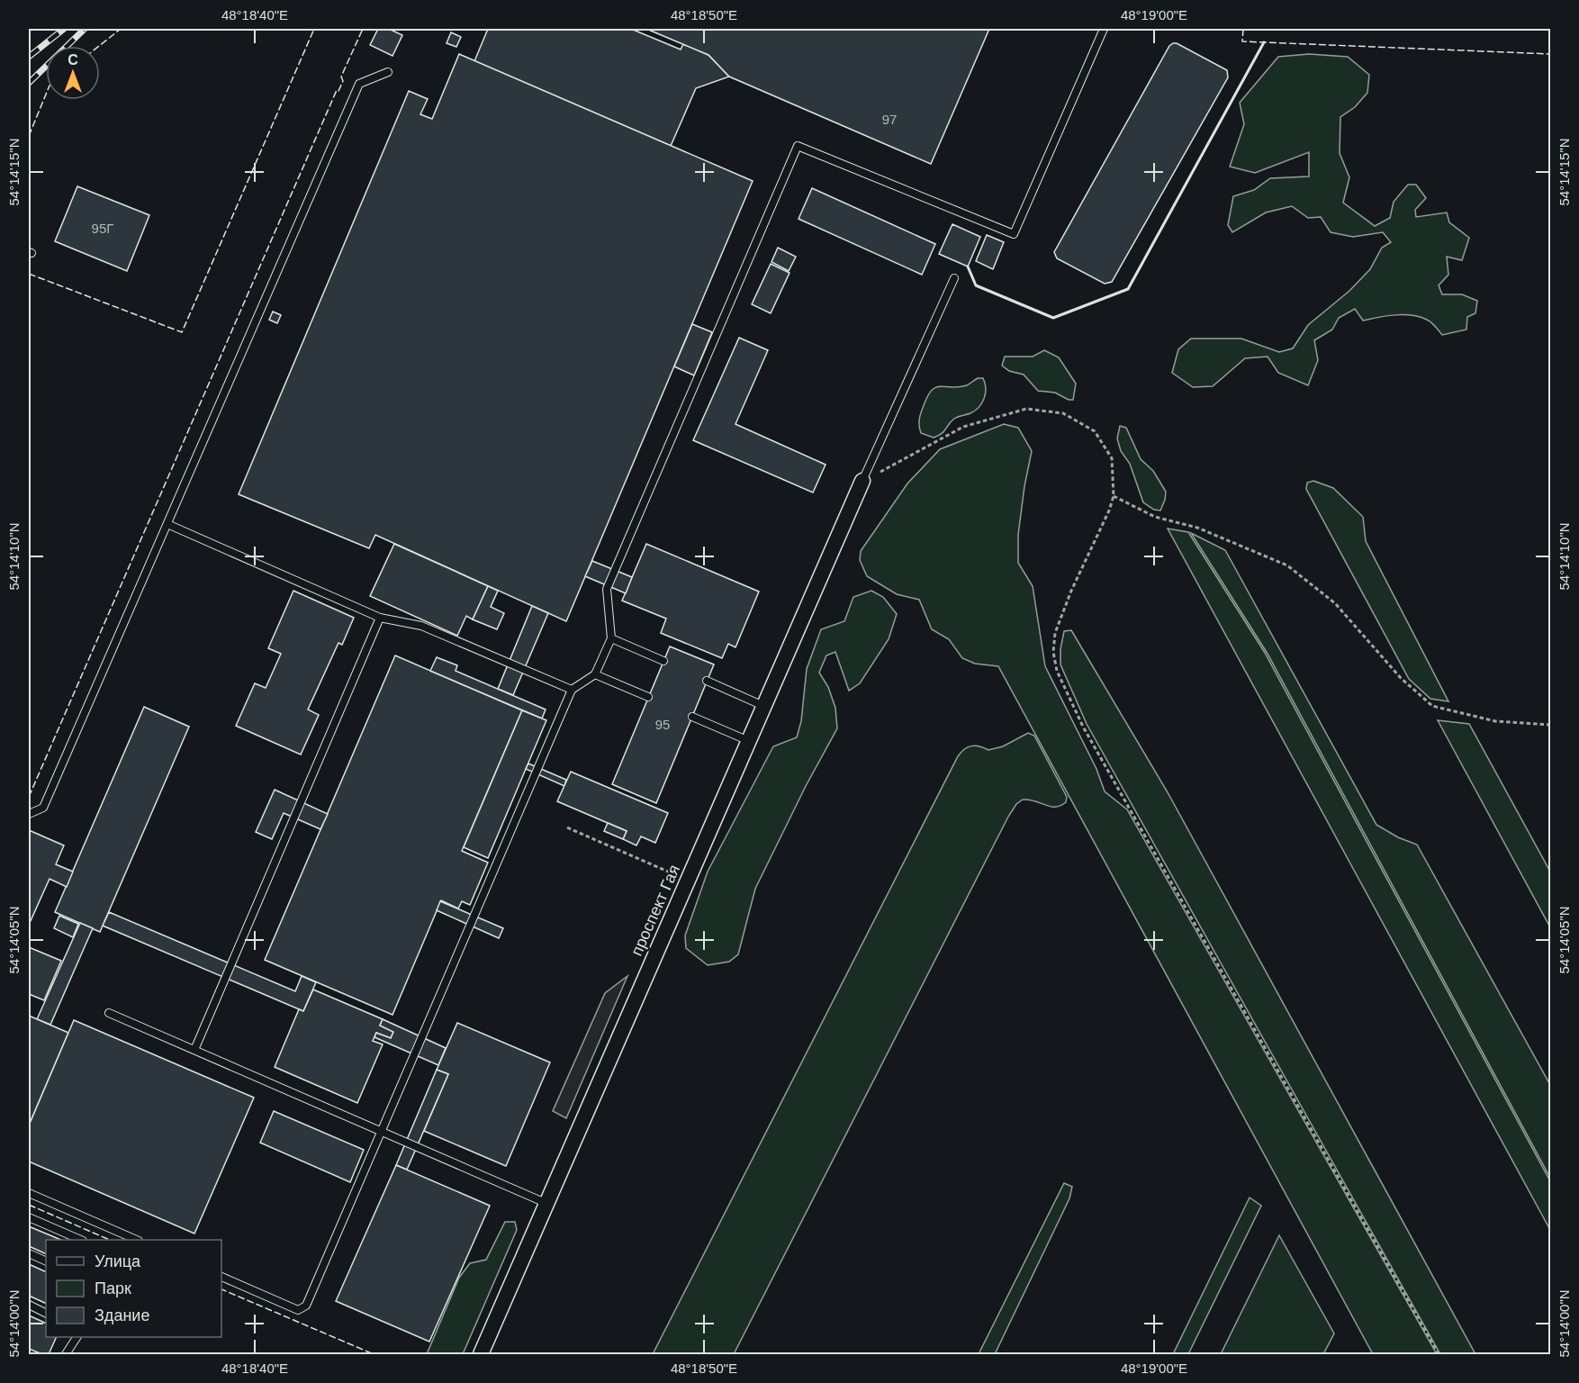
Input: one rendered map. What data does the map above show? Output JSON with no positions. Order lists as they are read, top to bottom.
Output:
{
  "streets": {
    "street": ["проспект Гая"]
  },
  "house_numbers": ["97", "95Г", "95"],
  "legend": ["Улица", "Парк", "Здание"],
  "north": "top",
  "coordinates": [
    "48°18'40\"E",
    "48°18'50\"E",
    "48°19'00\"E",
    "54°14'15\"N",
    "54°14'10\"N",
    "54°14'05\"N",
    "54°14'00\"N"
  ]
}
